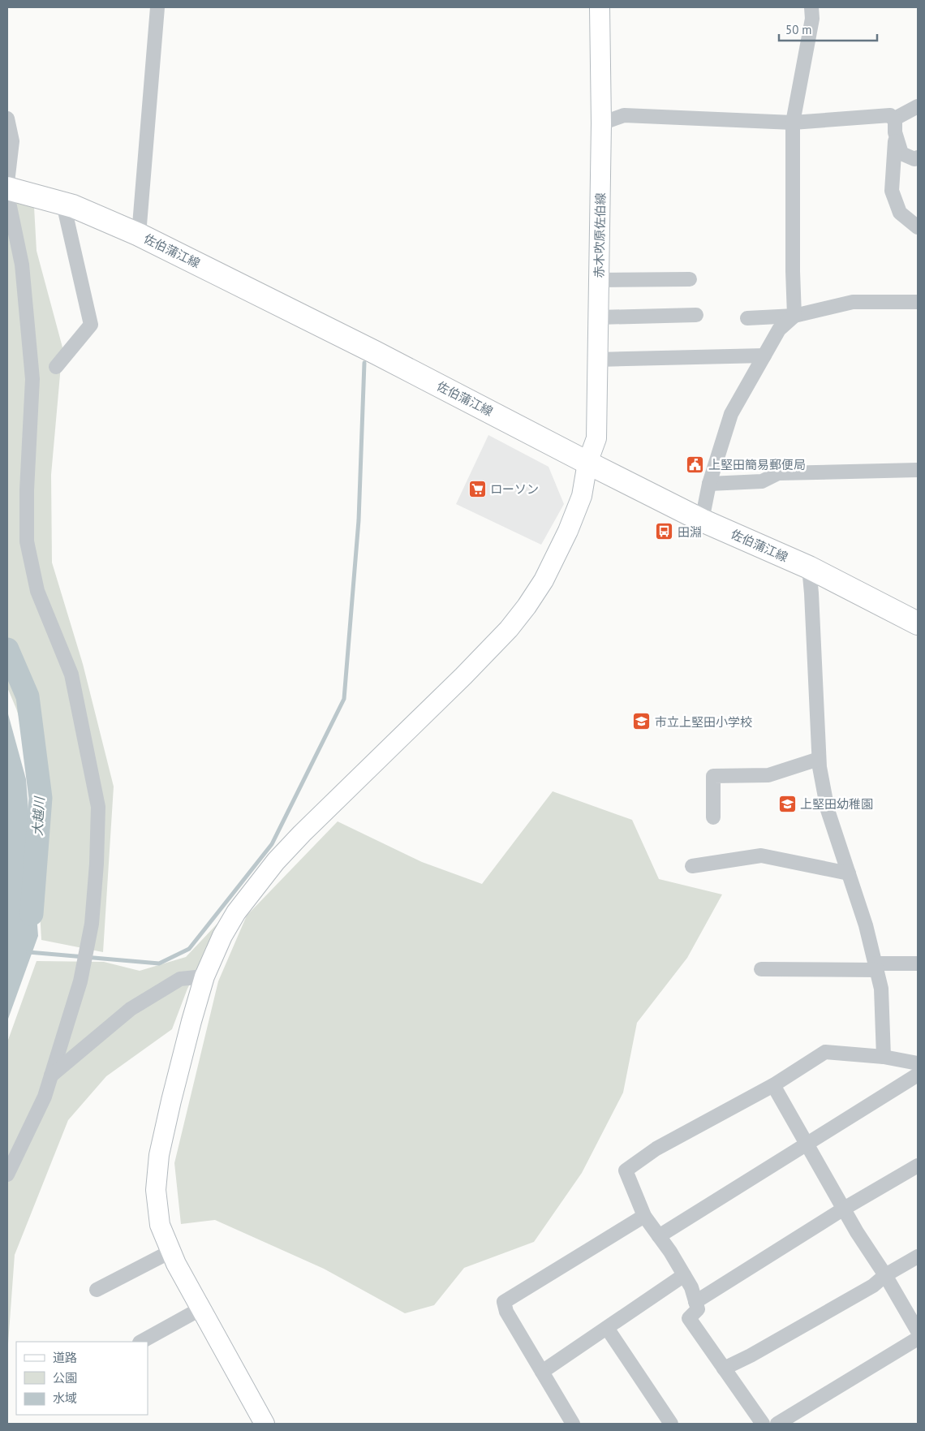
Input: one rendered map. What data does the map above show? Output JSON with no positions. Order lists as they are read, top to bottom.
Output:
{
  "streets": {
    "main road": ["佐伯蒲江線"],
    "street": ["赤木吹原佐伯線"]
  },
  "crossings": [
    ["赤木吹原佐伯線", "佐伯蒲江線"]
  ],
  "water": ["大越川"],
  "places": {
    "public building": ["上堅田簡易郵便局"],
    "supermarket": ["ローソン"],
    "bus stop": ["田淵"],
    "school or university": ["市立上堅田小学校", "上堅田幼稚園"]
  },
  "legend": ["道路", "公園", "水域"],
  "scale_bar": "50 m"
}
